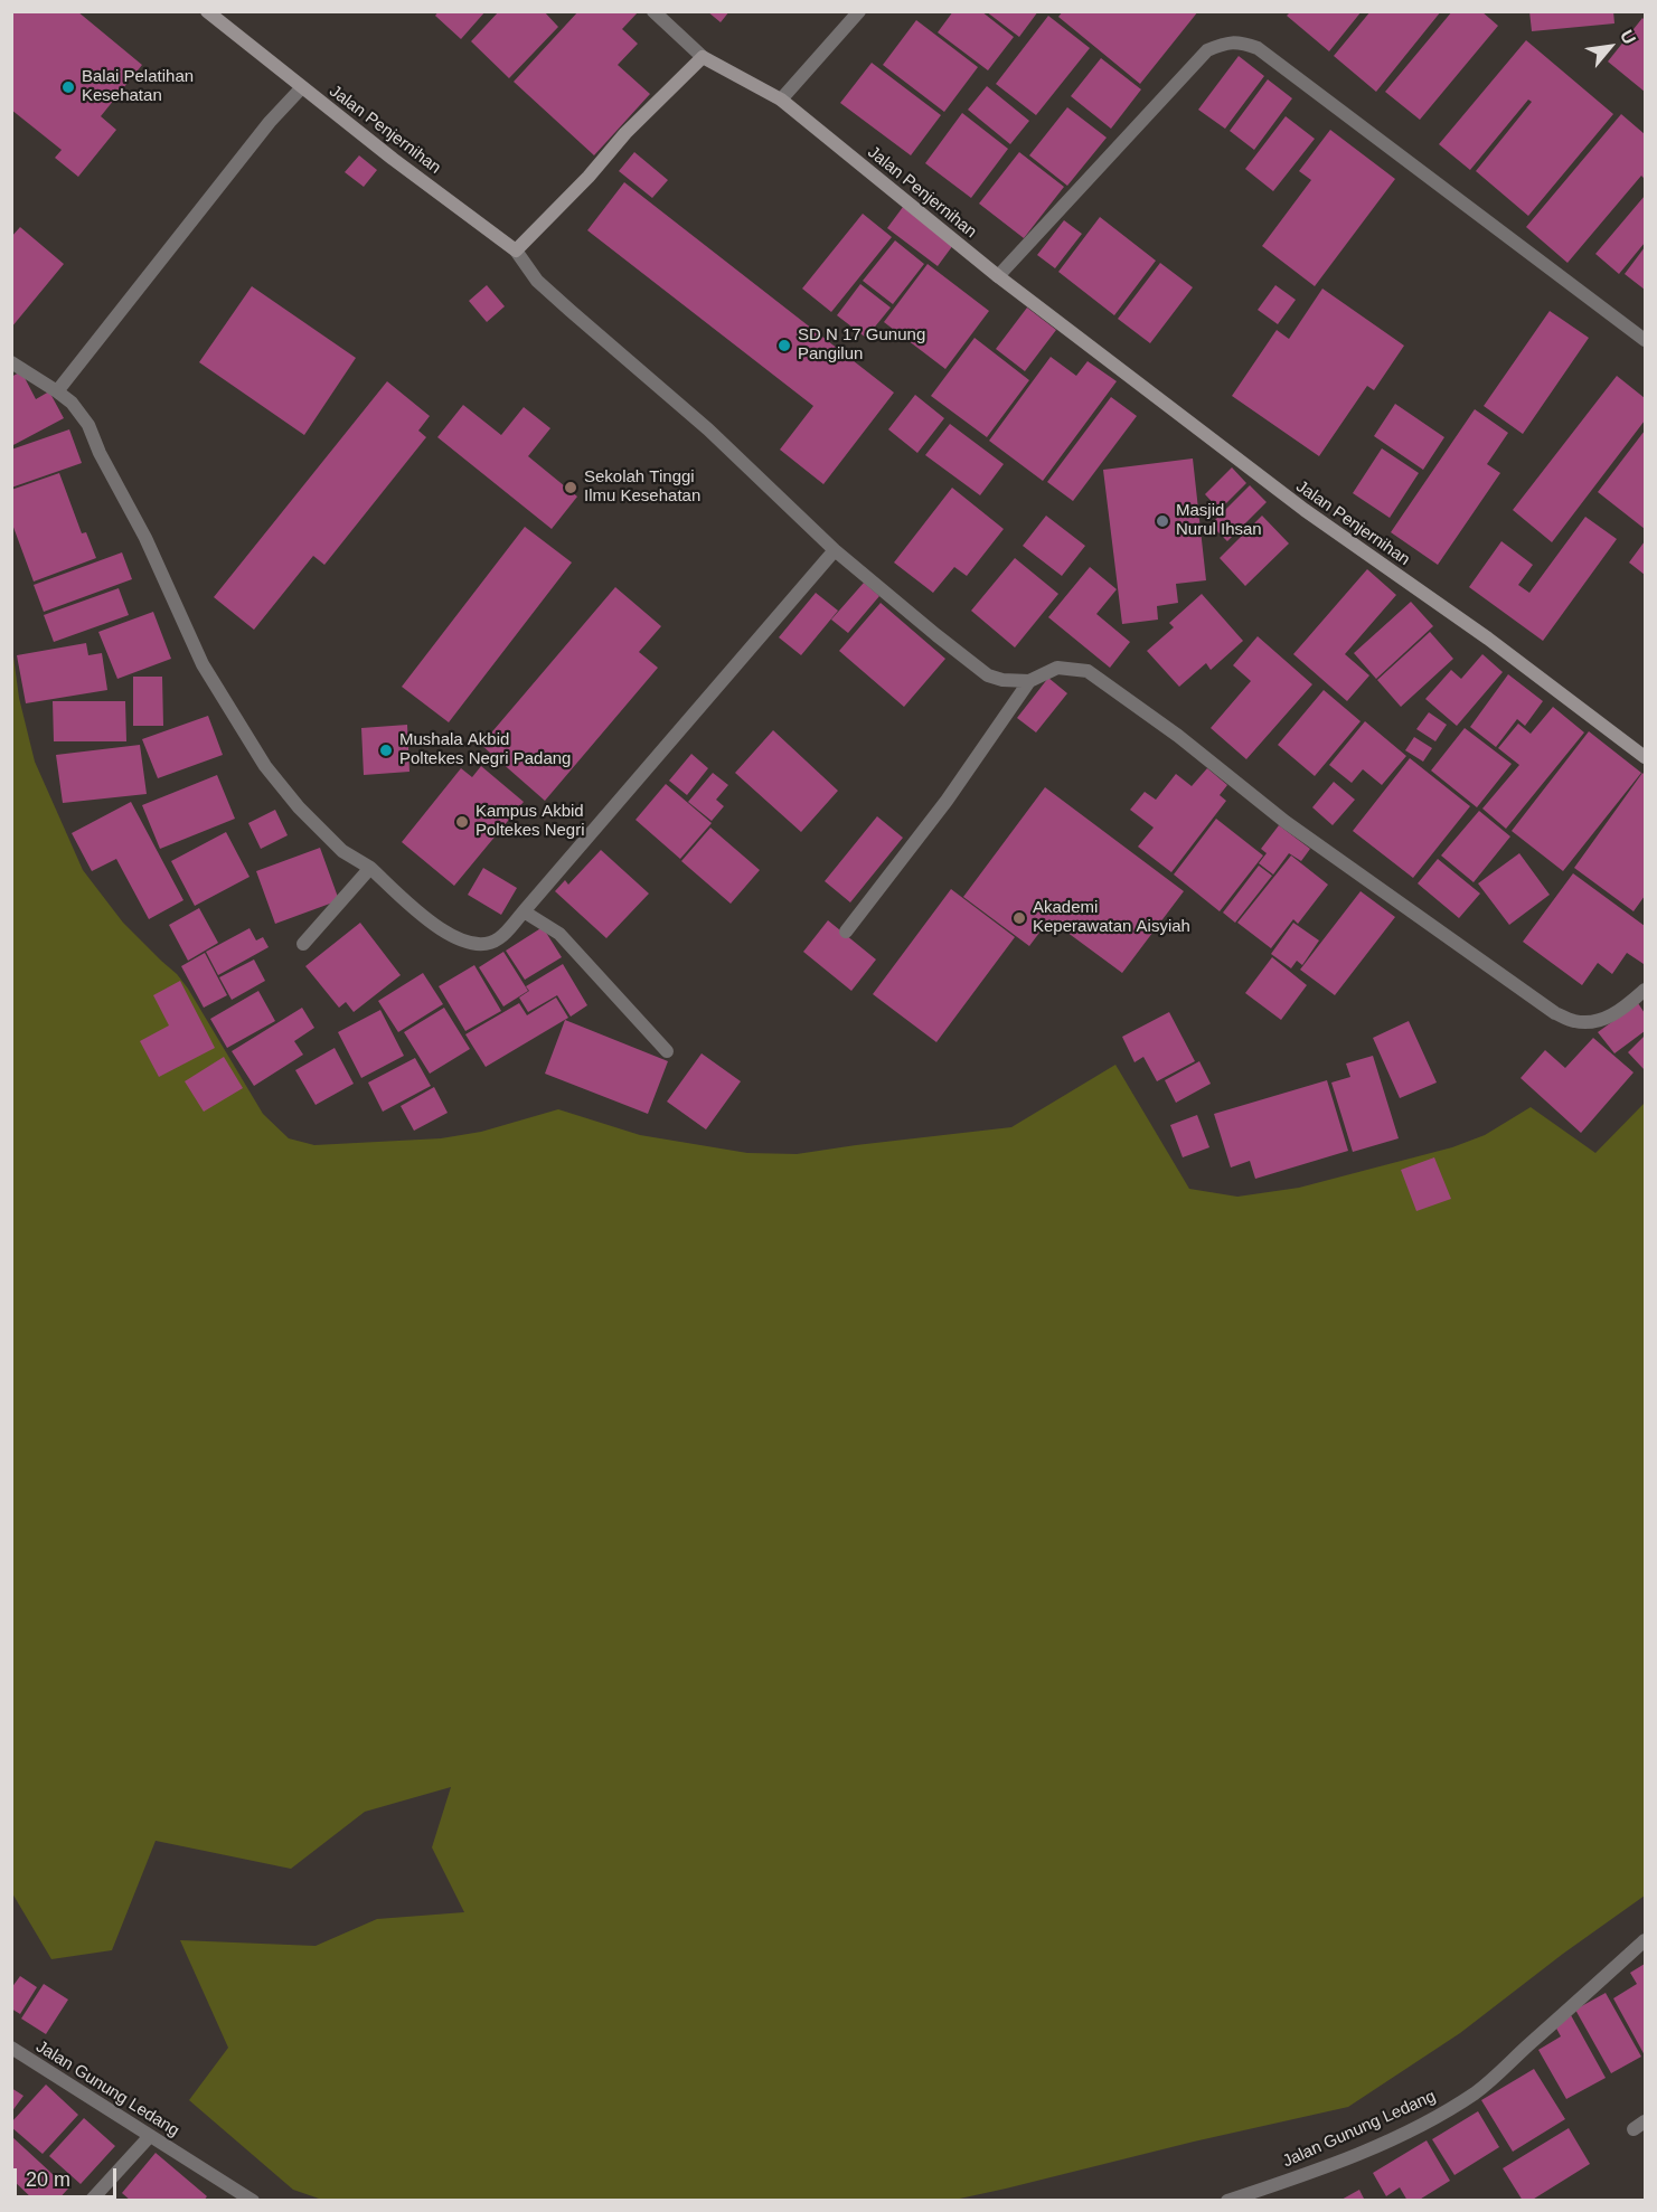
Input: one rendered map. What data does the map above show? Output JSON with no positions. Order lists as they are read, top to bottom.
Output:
{
  "streets": {
    "street": ["Jalan Penjernihan", "Jalan Gunung Ledang"]
  },
  "places": [
    "Balai Pelatihan Kesehatan",
    "SD N 17 Gunung Pangilun",
    "Sekolah Tinggi Ilmu Kesehatan",
    "Masjid Nurul Ihsan",
    "Mushala Akbid Poltekes Negri Padang",
    "Kampus Akbid Poltekes Negri",
    "Akademi Keperawatan Aisyiah"
  ],
  "scale_bar": "20 m",
  "north": "top right"
}
